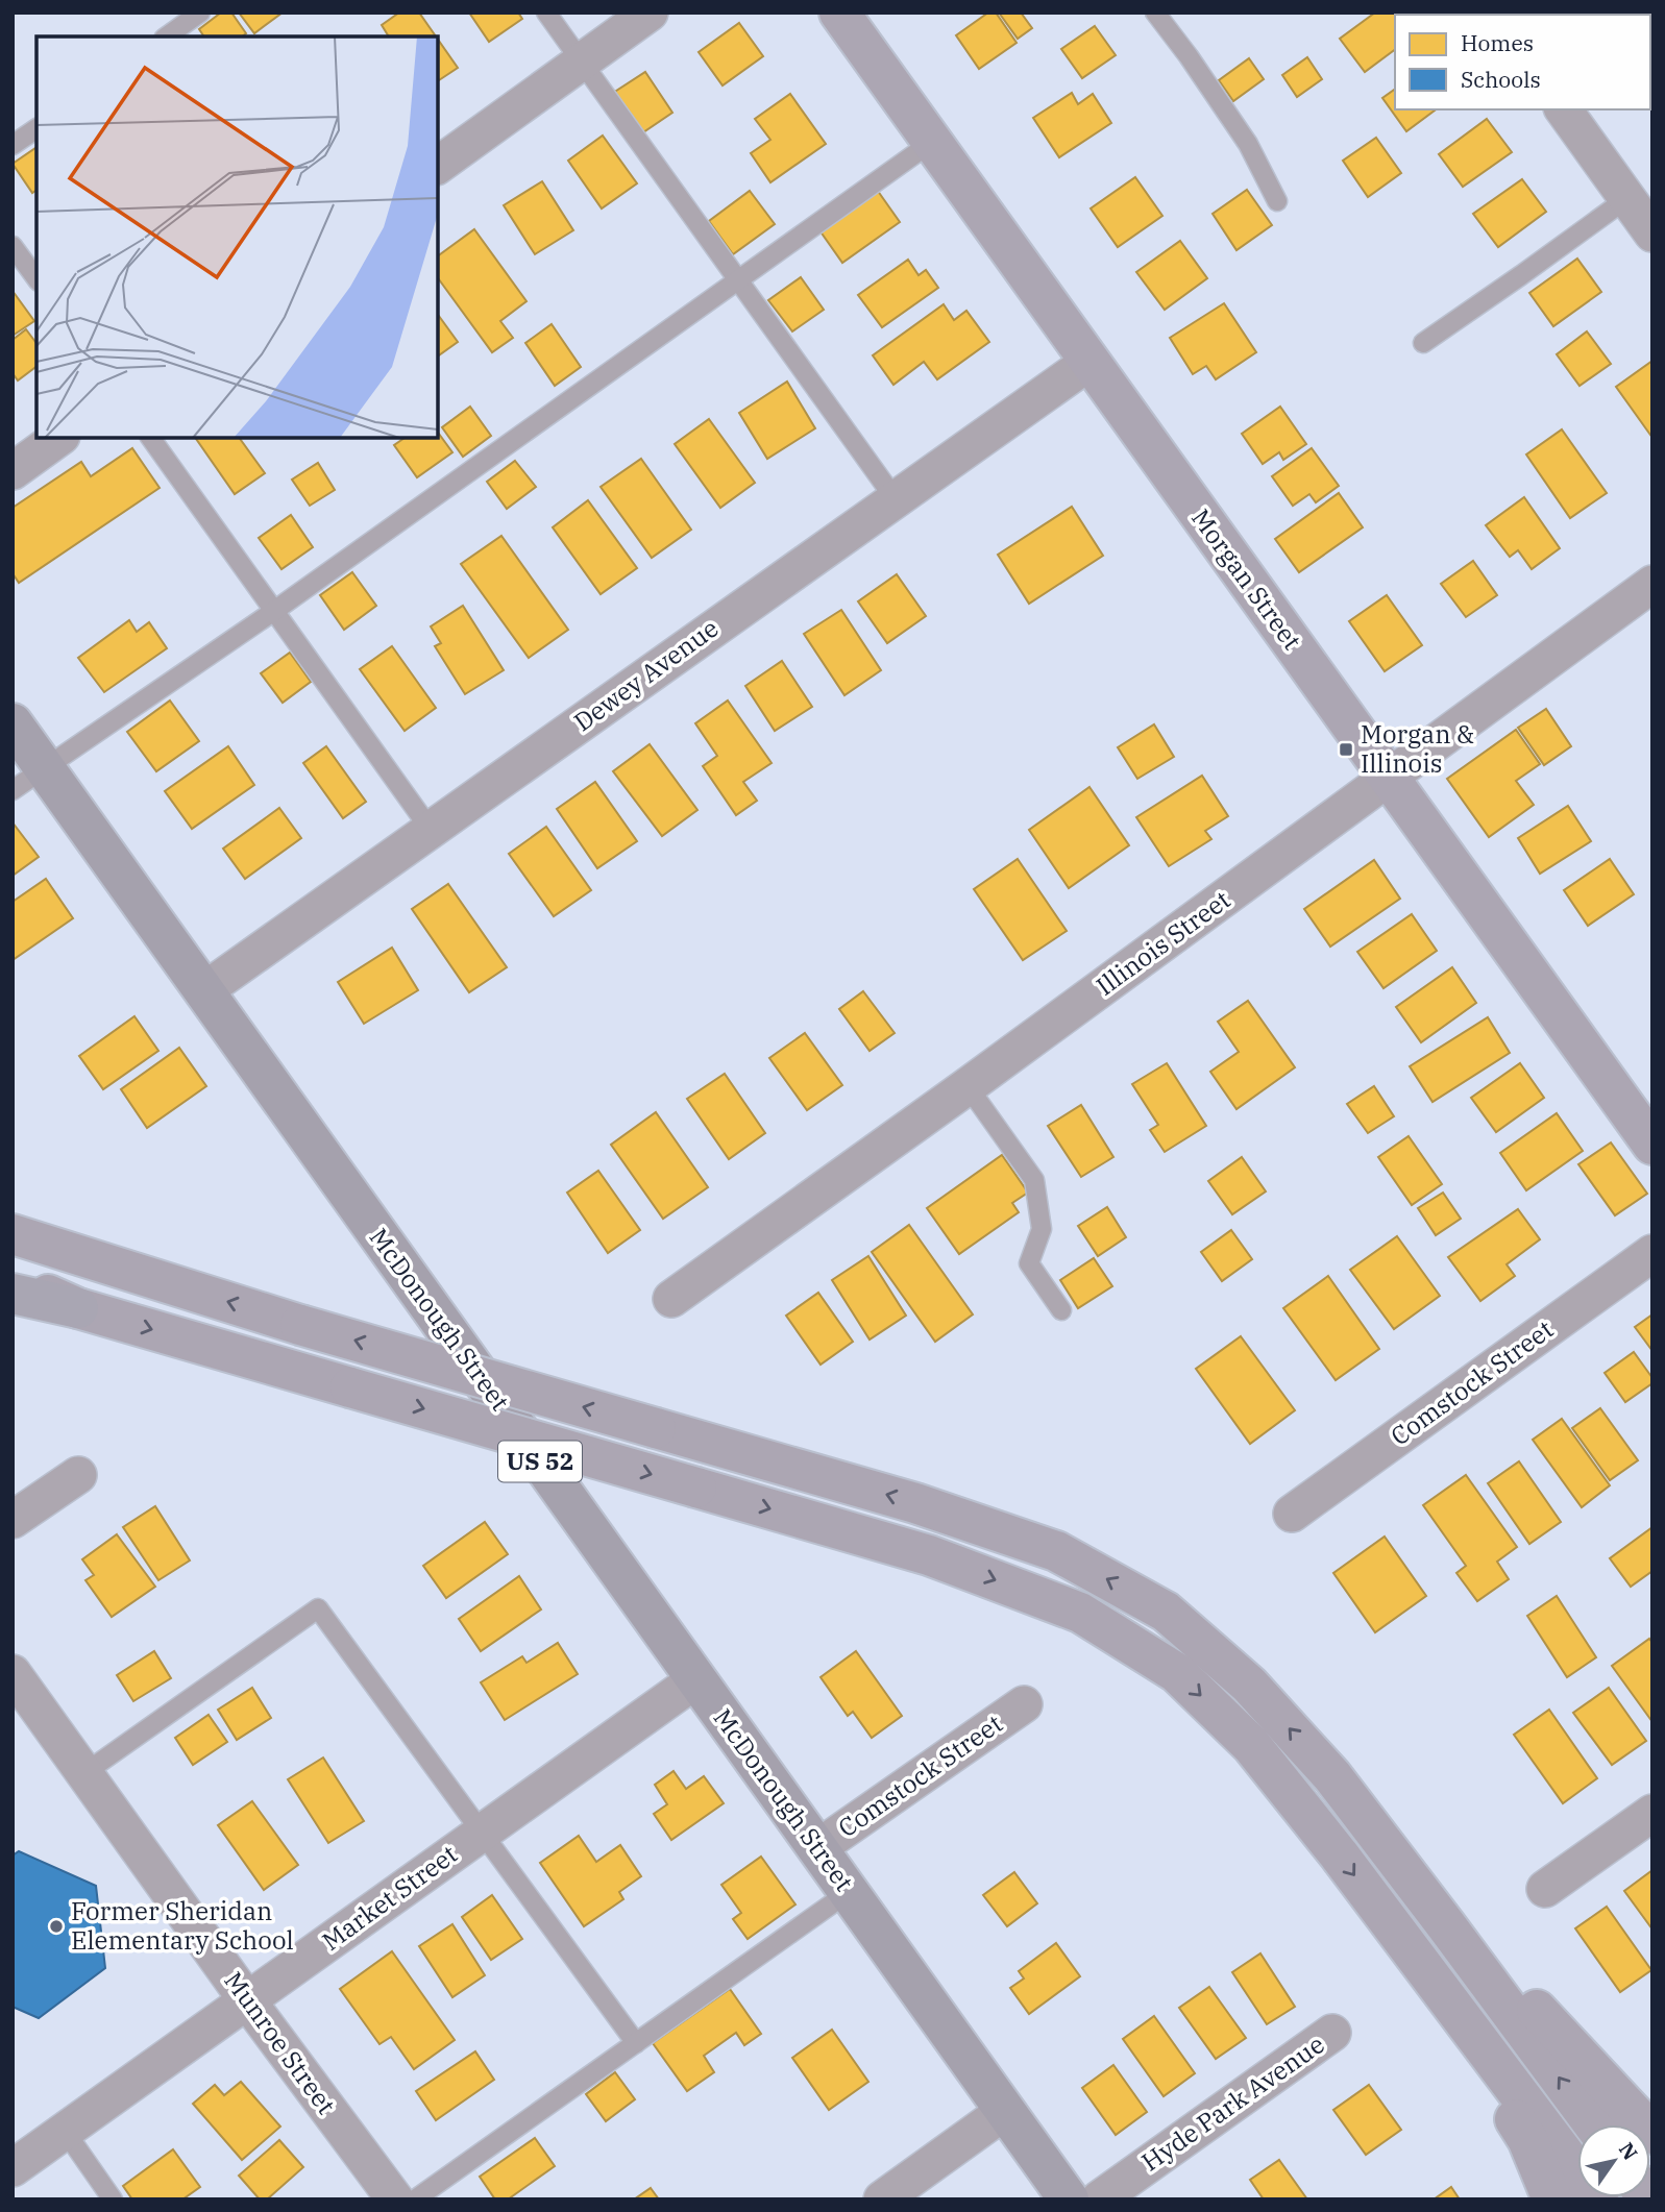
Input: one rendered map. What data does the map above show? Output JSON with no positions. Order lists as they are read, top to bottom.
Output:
{
  "streets": {
    "main road": ["McDonough Street", "US 52"],
    "street": [
      "Morgan Street",
      "Dewey Avenue",
      "Illinois Street",
      "Comstock Street",
      "Market Street",
      "Munroe Street",
      "Hyde Park Avenue"
    ]
  },
  "crossings": [
    ["Morgan Street", "Dewey Avenue"],
    ["Morgan Street", "Illinois Street"],
    ["Dewey Avenue", "McDonough Street"],
    ["McDonough Street", "Comstock Street"],
    ["McDonough Street", "Market Street"],
    ["Market Street", "Munroe Street"]
  ],
  "places": {
    "transit": ["Morgan & Illinois"],
    "other": ["Former Sheridan Elementary School"]
  },
  "legend": ["Homes", "Schools"],
  "north": "top right"
}
